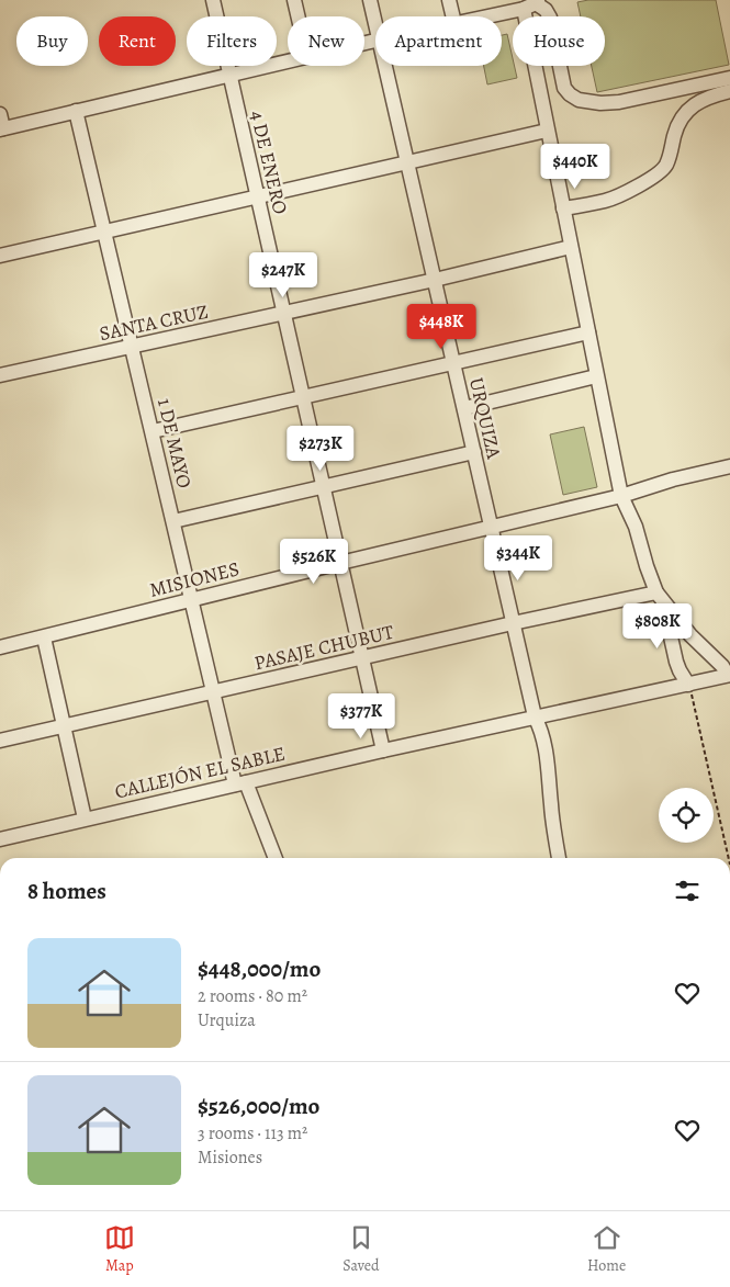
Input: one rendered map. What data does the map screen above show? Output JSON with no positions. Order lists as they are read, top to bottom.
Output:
{
  "streets": {
    "street": [
      "4 DE ENERO",
      "SANTA CRUZ",
      "URQUIZA",
      "1 DE MAYO",
      "MISIONES",
      "PASAJE CHUBUT",
      "CALLEJÓN EL SABLE"
    ]
  },
  "crossings": [
    ["4 DE ENERO", "SANTA CRUZ"],
    ["4 DE ENERO", "MISIONES"],
    ["4 DE ENERO", "PASAJE CHUBUT"],
    ["4 DE ENERO", "CALLEJÓN EL SABLE"],
    ["SANTA CRUZ", "URQUIZA"],
    ["SANTA CRUZ", "1 DE MAYO"],
    ["URQUIZA", "MISIONES"],
    ["URQUIZA", "PASAJE CHUBUT"],
    ["URQUIZA", "CALLEJÓN EL SABLE"],
    ["1 DE MAYO", "MISIONES"],
    ["1 DE MAYO", "PASAJE CHUBUT"],
    ["1 DE MAYO", "CALLEJÓN EL SABLE"]
  ],
  "page": {
    "chip": [
      "Buy",
      "Rent",
      "Filters",
      "New",
      "Apartment",
      "House"
    ],
    "price": [
      "$440K",
      "$247K",
      "$448K",
      "$273K",
      "$344K",
      "$526K",
      "$808K",
      "$377K"
    ],
    "heading": "8 homes",
    "list": [
      {
        "name": "$448,000/mo",
        "note": "2 rooms · 80 m² · Urquiza"
      },
      {
        "name": "$526,000/mo",
        "note": "3 rooms · 113 m² · Misiones"
      }
    ],
    "tabs": ["Map", "Saved", "Home"]
  }
}
